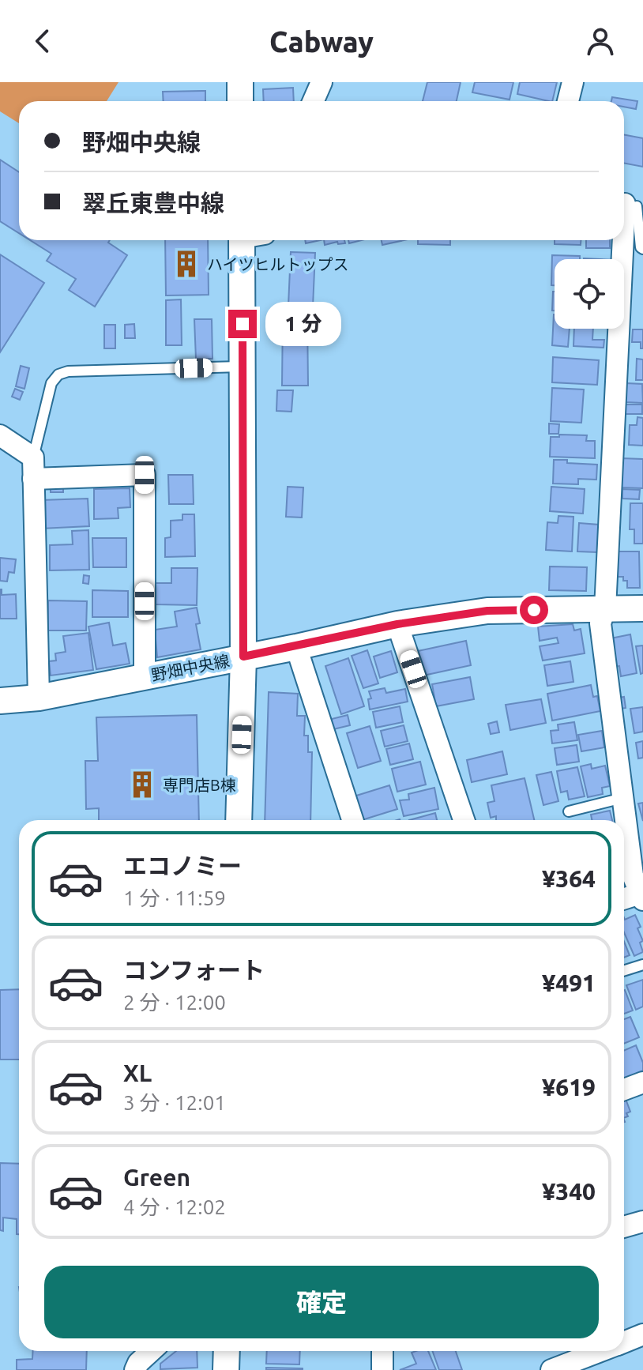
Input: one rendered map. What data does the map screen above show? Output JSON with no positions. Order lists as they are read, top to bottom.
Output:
{
  "streets": {
    "street": ["野畑中央線"]
  },
  "places": {
    "building": ["ハイツヒルトップス", "専門店B棟"]
  },
  "page": {
    "header": "Cabway",
    "banner": ["野畑中央線", "翠丘東豊中線"],
    "bubble": "1 分",
    "list": [
      {
        "name": "エコノミー",
        "note": "1 分 · 11:59",
        "value": "¥364"
      },
      {
        "name": "コンフォート",
        "note": "2 分 · 12:00",
        "value": "¥491"
      },
      {
        "name": "XL",
        "note": "3 分 · 12:01",
        "value": "¥619"
      },
      {
        "name": "Green",
        "note": "4 分 · 12:02",
        "value": "¥340"
      }
    ],
    "buttons": "確定"
  }
}
